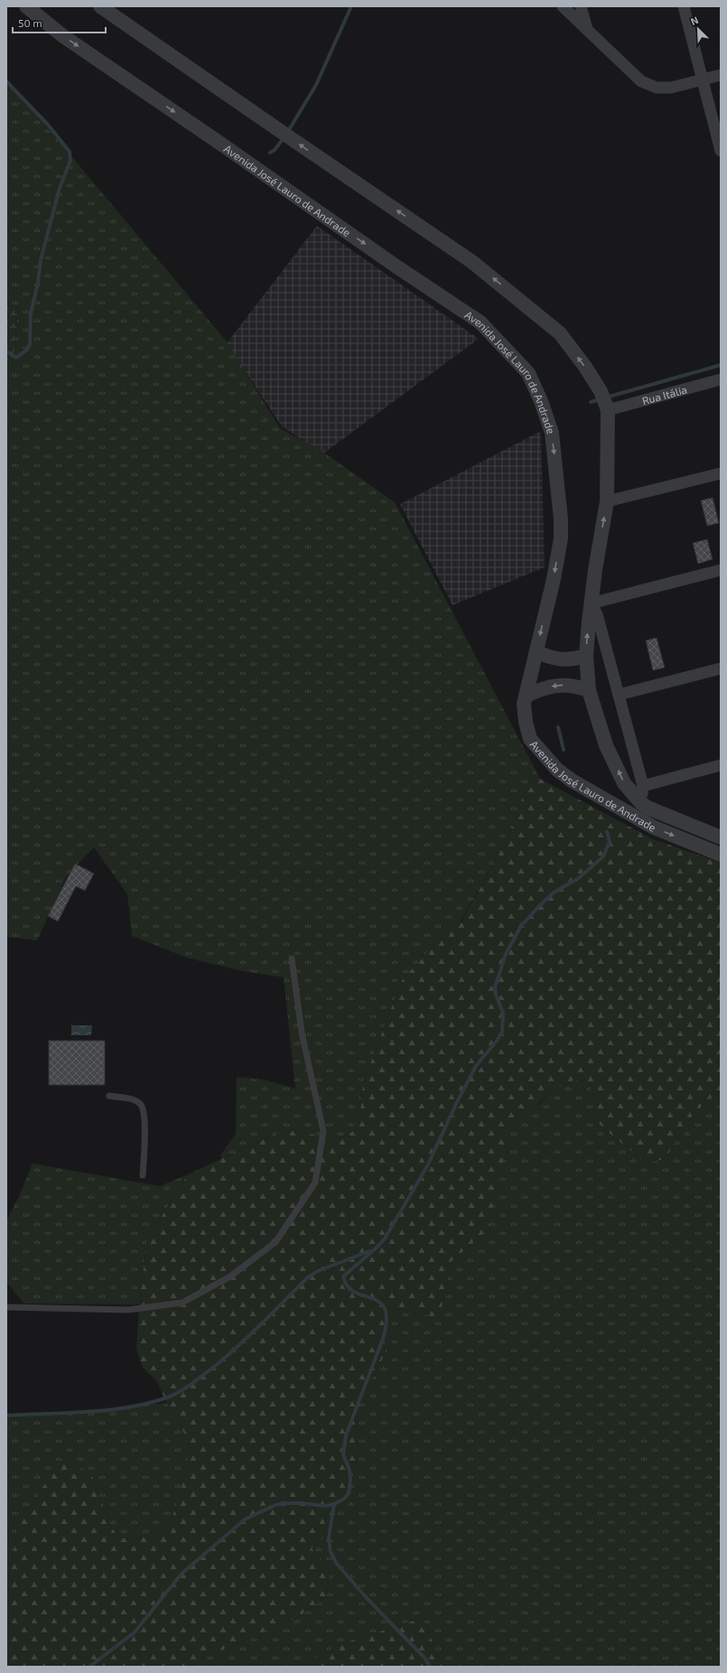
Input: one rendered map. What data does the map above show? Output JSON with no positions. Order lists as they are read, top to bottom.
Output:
{
  "streets": {
    "street": ["Avenida José Lauro de Andrade", "Rua Itália"]
  },
  "crossings": [
    ["Avenida José Lauro de Andrade", "Rua Itália"]
  ],
  "scale_bar": "50 m",
  "north": "top left"
}
